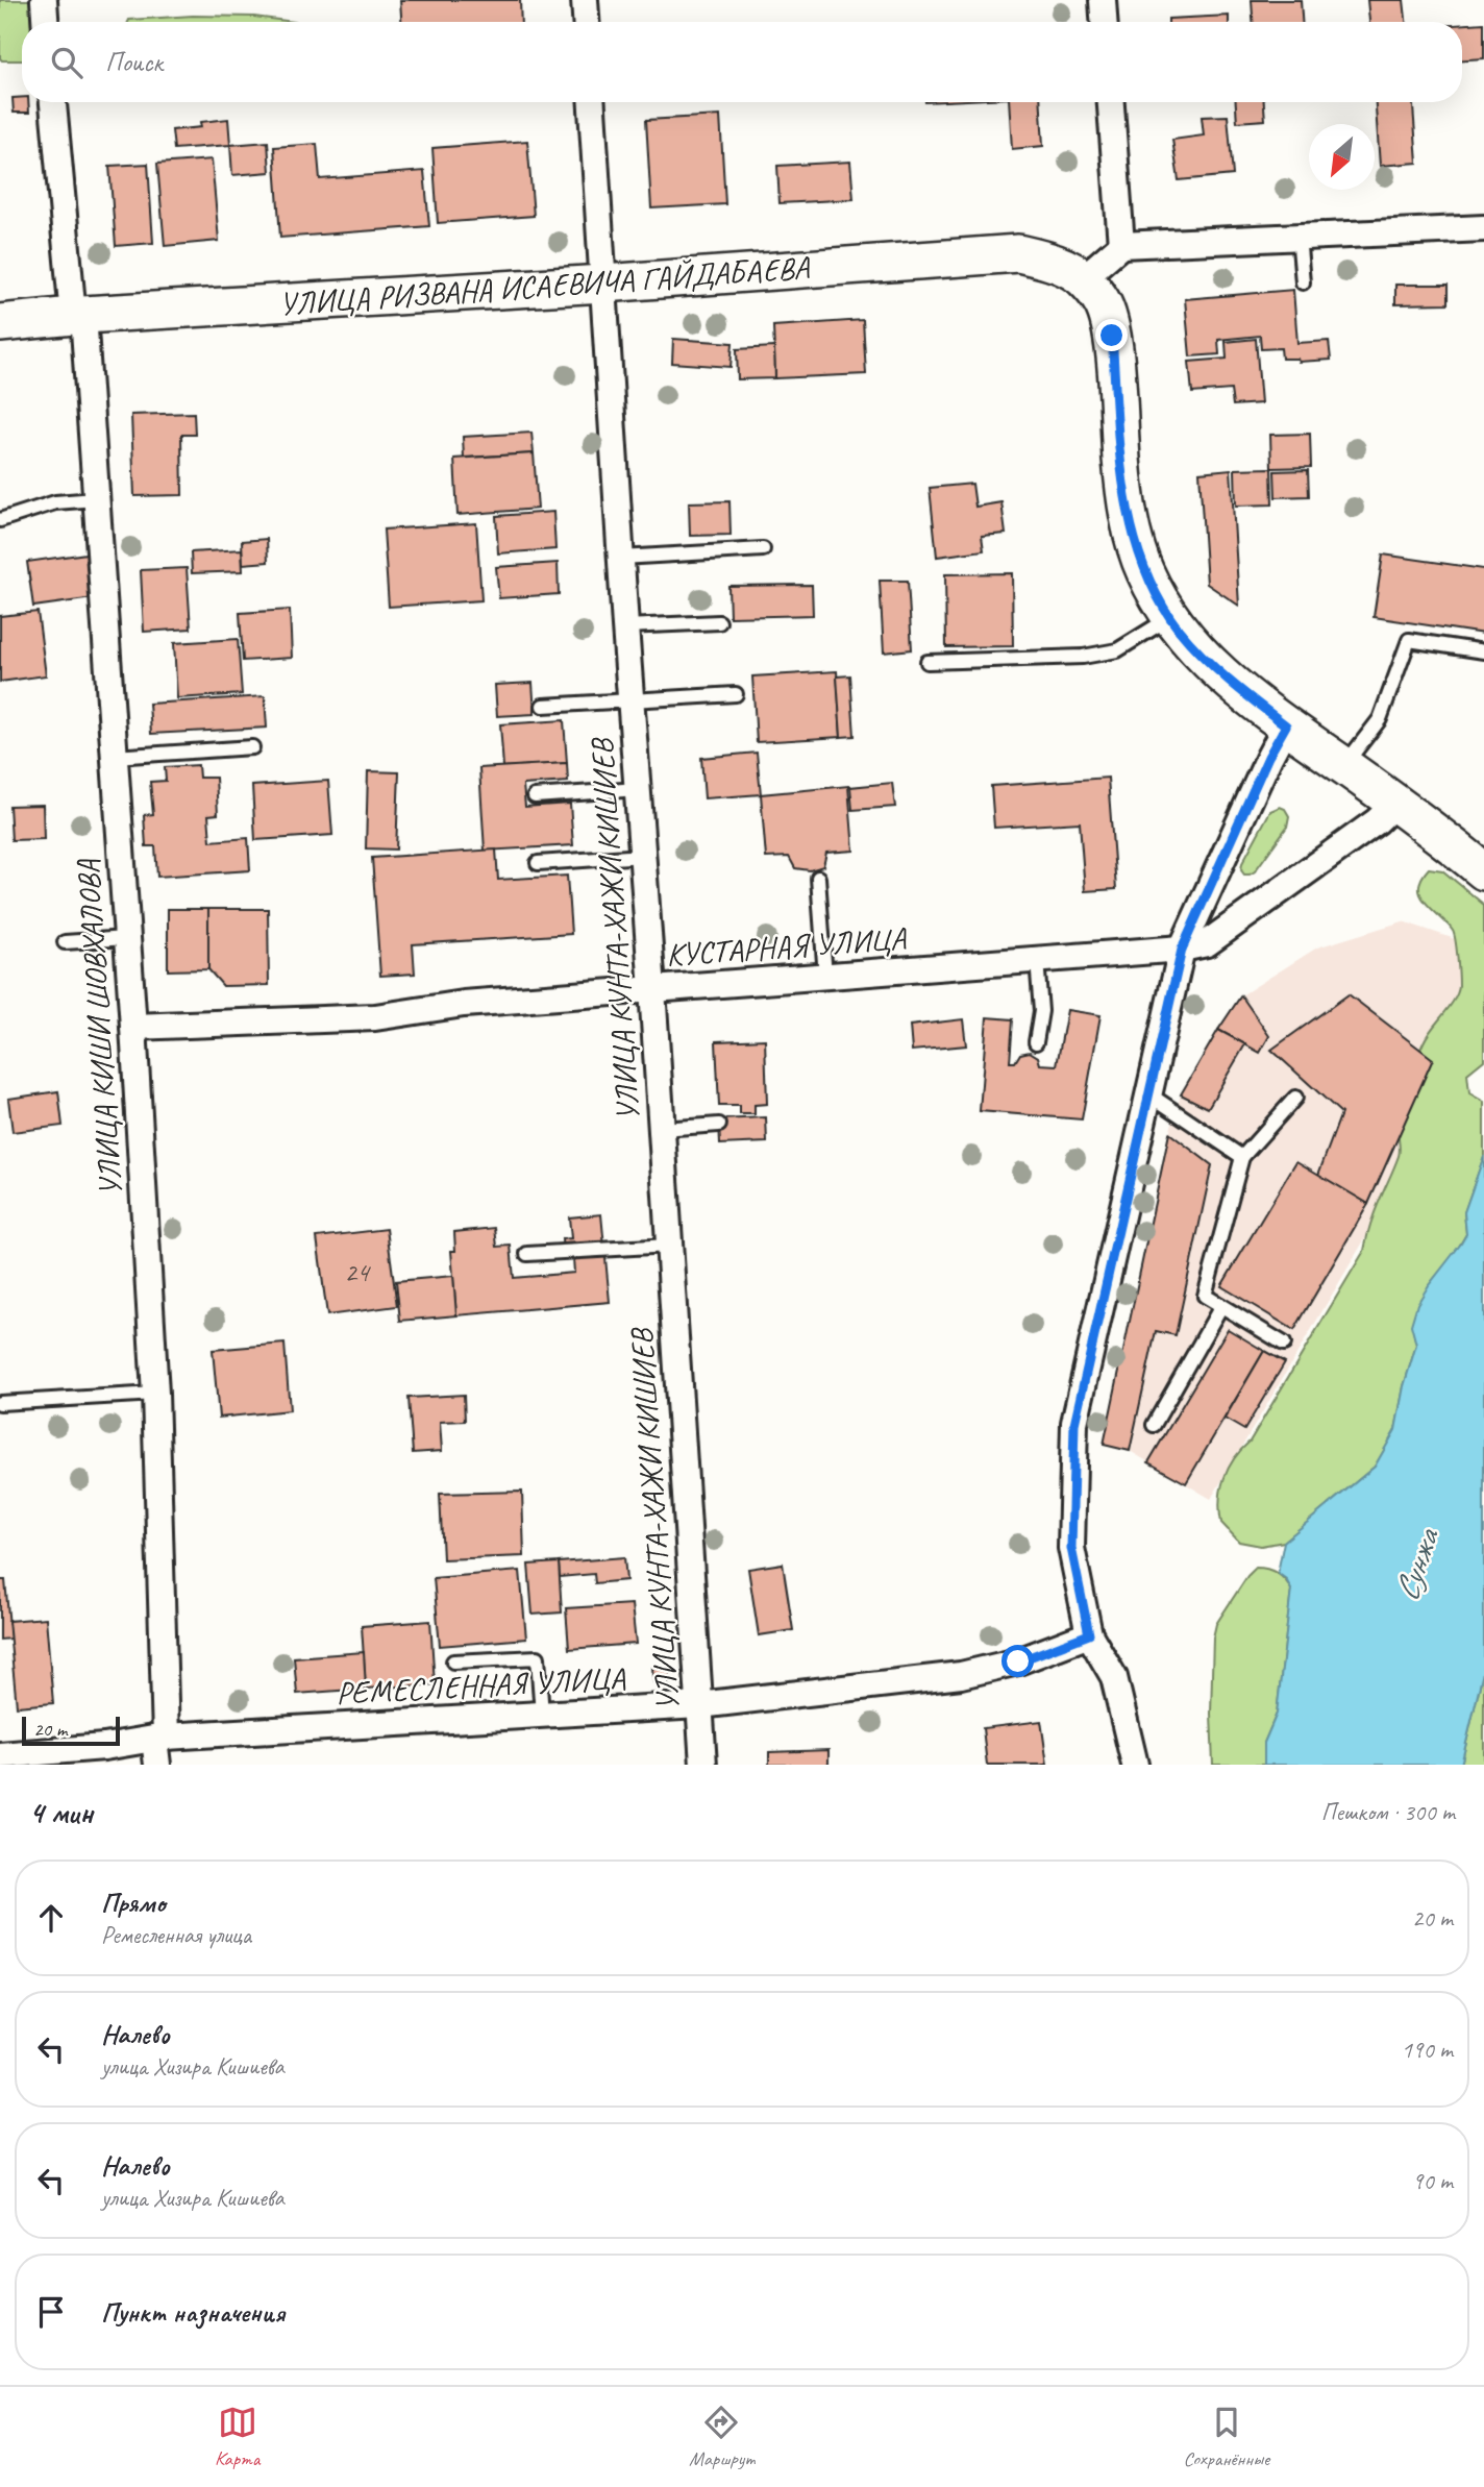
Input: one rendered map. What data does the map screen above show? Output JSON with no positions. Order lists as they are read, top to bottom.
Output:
{
  "streets": {
    "street": [
      "УЛИЦА РИЗВАНА ИСАЕВИЧА ГАЙДАБАЕВА",
      "УЛИЦА КУНТА-ХАЖИ КИШИЕВ",
      "КУСТАРНАЯ УЛИЦА",
      "УЛИЦА КИШИ ШОВХАЛОВА",
      "РЕМЕСЛЕННАЯ УЛИЦА"
    ]
  },
  "crossings": [
    ["УЛИЦА РИЗВАНА ИСАЕВИЧА ГАЙДАБАЕВА", "УЛИЦА КУНТА-ХАЖИ КИШИЕВ"],
    ["УЛИЦА РИЗВАНА ИСАЕВИЧА ГАЙДАБАЕВА", "УЛИЦА КИШИ ШОВХАЛОВА"],
    ["УЛИЦА КУНТА-ХАЖИ КИШИЕВ", "КУСТАРНАЯ УЛИЦА"],
    ["УЛИЦА КУНТА-ХАЖИ КИШИЕВ", "РЕМЕСЛЕННАЯ УЛИЦА"],
    ["КУСТАРНАЯ УЛИЦА", "УЛИЦА КИШИ ШОВХАЛОВА"],
    ["УЛИЦА КИШИ ШОВХАЛОВА", "РЕМЕСЛЕННАЯ УЛИЦА"]
  ],
  "water": ["Сунжа"],
  "house_numbers": ["24"],
  "scale_bar": "20 m",
  "north": "bottom left",
  "page": {
    "search": "Поиск",
    "scale": "20 m",
    "heading": ["4 мин", "Пешком · 300 m"],
    "list": [
      ["Прямо", "Ремесленная улица", "20 m"],
      ["Налево", "улица Хизира Кишиева", "190 m"],
      ["Налево", "улица Хизира Кишиева", "90 m"],
      "Пункт назначения"
    ],
    "nav": ["Карта", "Маршрут", "Сохранённые"]
  }
}
